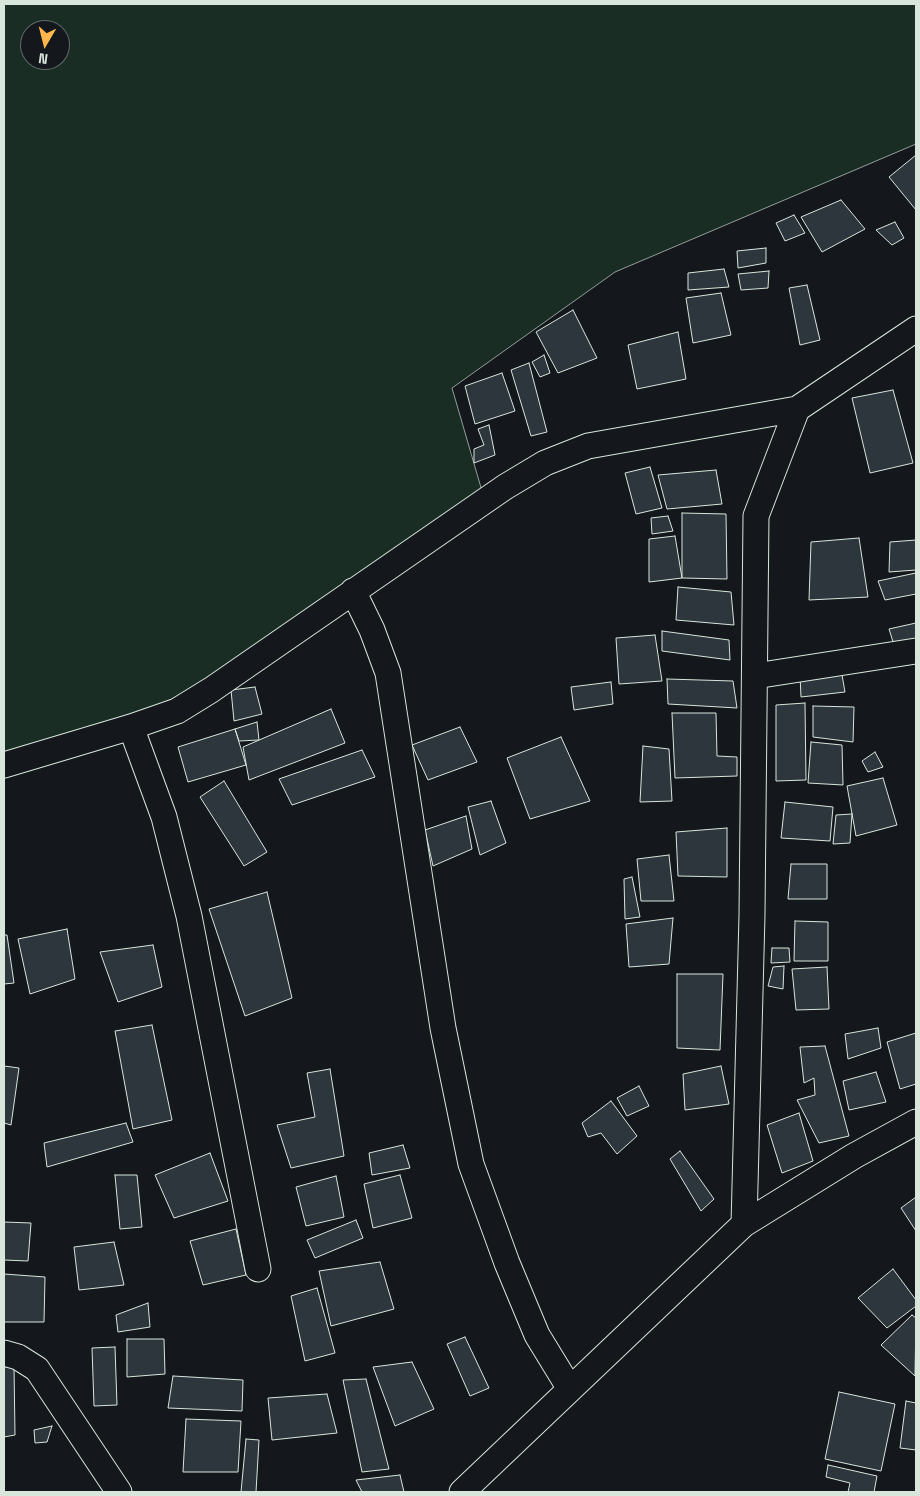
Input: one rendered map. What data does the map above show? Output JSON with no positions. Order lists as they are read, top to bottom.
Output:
{
  "north": "bottom"
}
